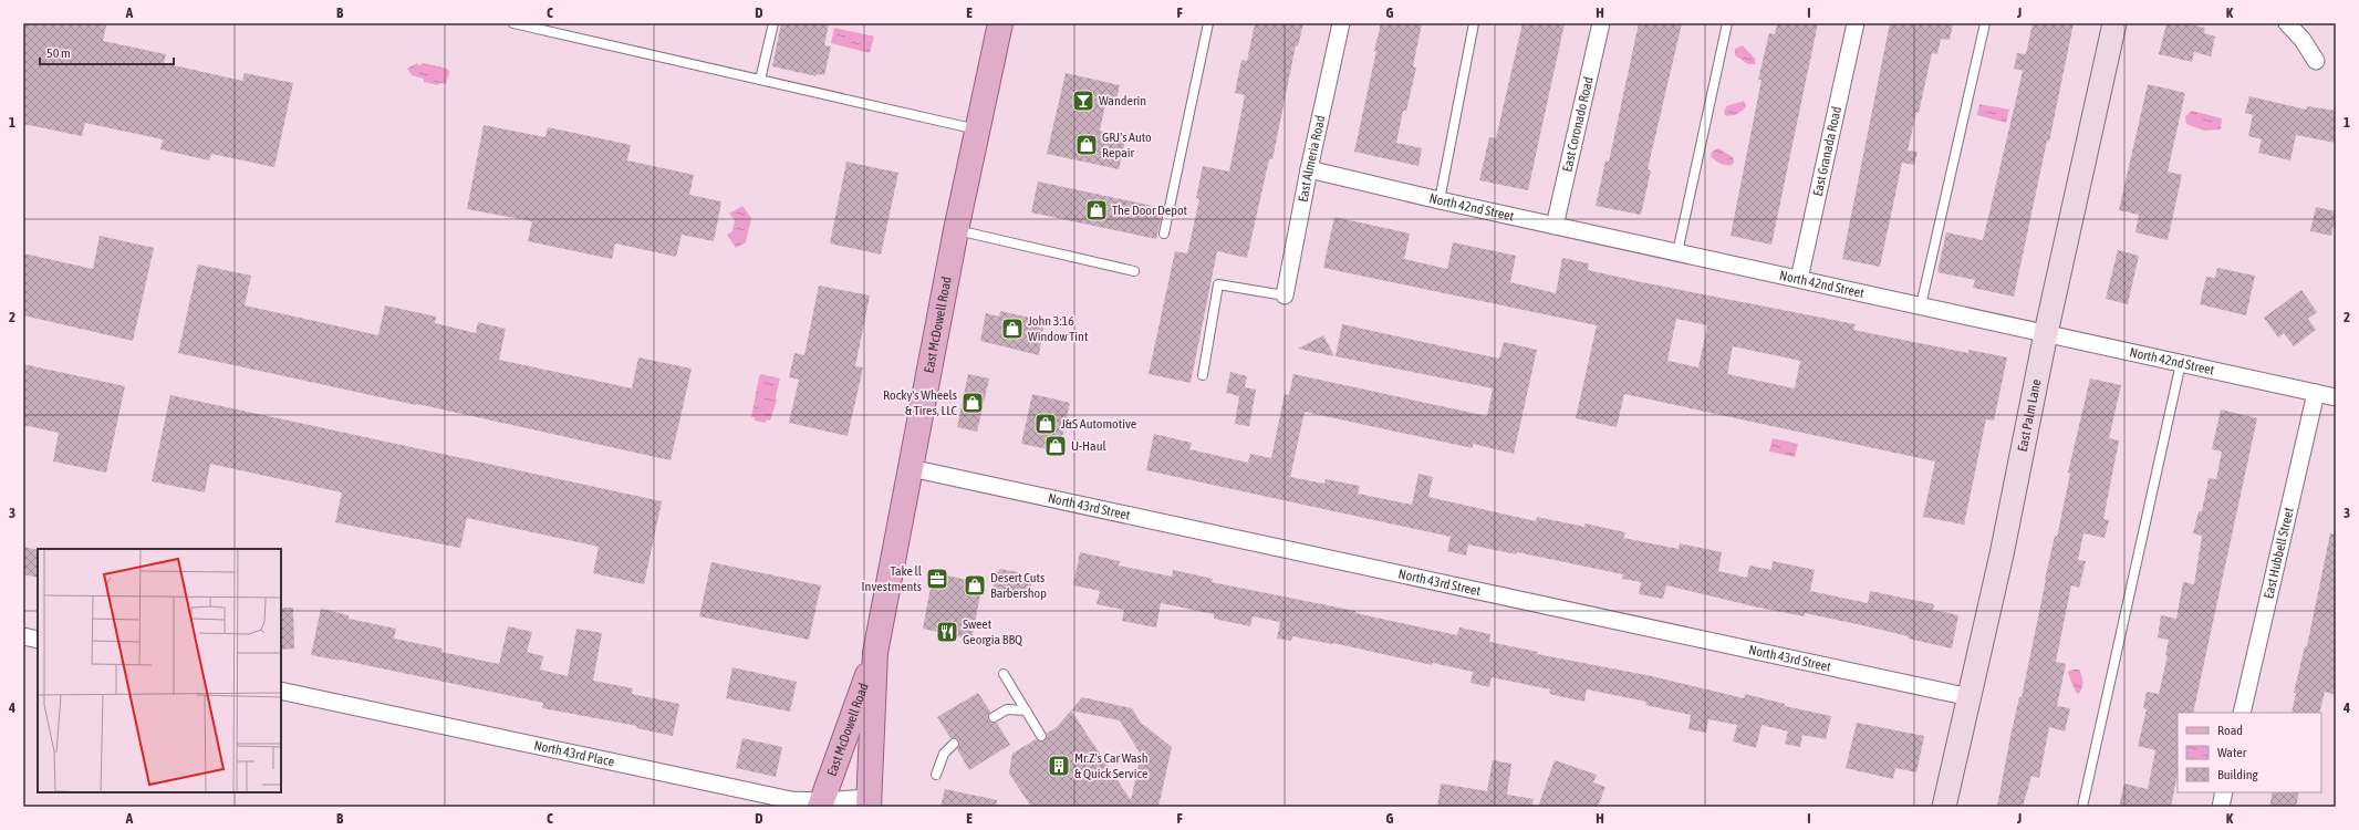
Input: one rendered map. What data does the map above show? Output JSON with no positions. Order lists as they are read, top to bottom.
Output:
{
  "streets": {
    "main road": ["East McDowell Road"],
    "street": [
      "East Coronado Road",
      "East Granada Road",
      "East Almeria Road",
      "North 42nd Street",
      "East Palm Lane",
      "North 43rd Street",
      "East Hubbell Street",
      "North 43rd Place"
    ]
  },
  "crossings": [
    ["East Coronado Road", "North 42nd Street"],
    ["East Granada Road", "North 42nd Street"],
    ["East Almeria Road", "North 42nd Street"],
    ["North 42nd Street", "East Palm Lane"],
    ["North 42nd Street", "East Hubbell Street"],
    ["East McDowell Road", "North 43rd Street"],
    ["East McDowell Road", "North 43rd Place"],
    ["East Palm Lane", "North 43rd Street"]
  ],
  "places": {
    "bar": ["Wanderin"],
    "shop": [
      "GRJ's Auto Repair",
      "The Door Depot",
      "John 3:16 Window Tint",
      "Rocky's Wheels & Tires, LLC",
      "J&S Automotive",
      "U-Haul",
      "Desert Cuts Barbershop"
    ],
    "office": ["Take ll Investments"],
    "restaurant": ["Sweet Georgia BBQ"],
    "building": ["Mr.Z's Car Wash & Quick Service"]
  },
  "legend": ["Road", "Water", "Building"],
  "scale_bar": "50 m",
  "grid": {
    "columns": [
      "A",
      "B",
      "C",
      "D",
      "E",
      "F",
      "G",
      "H",
      "I",
      "J",
      "K"
    ],
    "rows": [
      "1",
      "2",
      "3",
      "4"
    ]
  }
}
